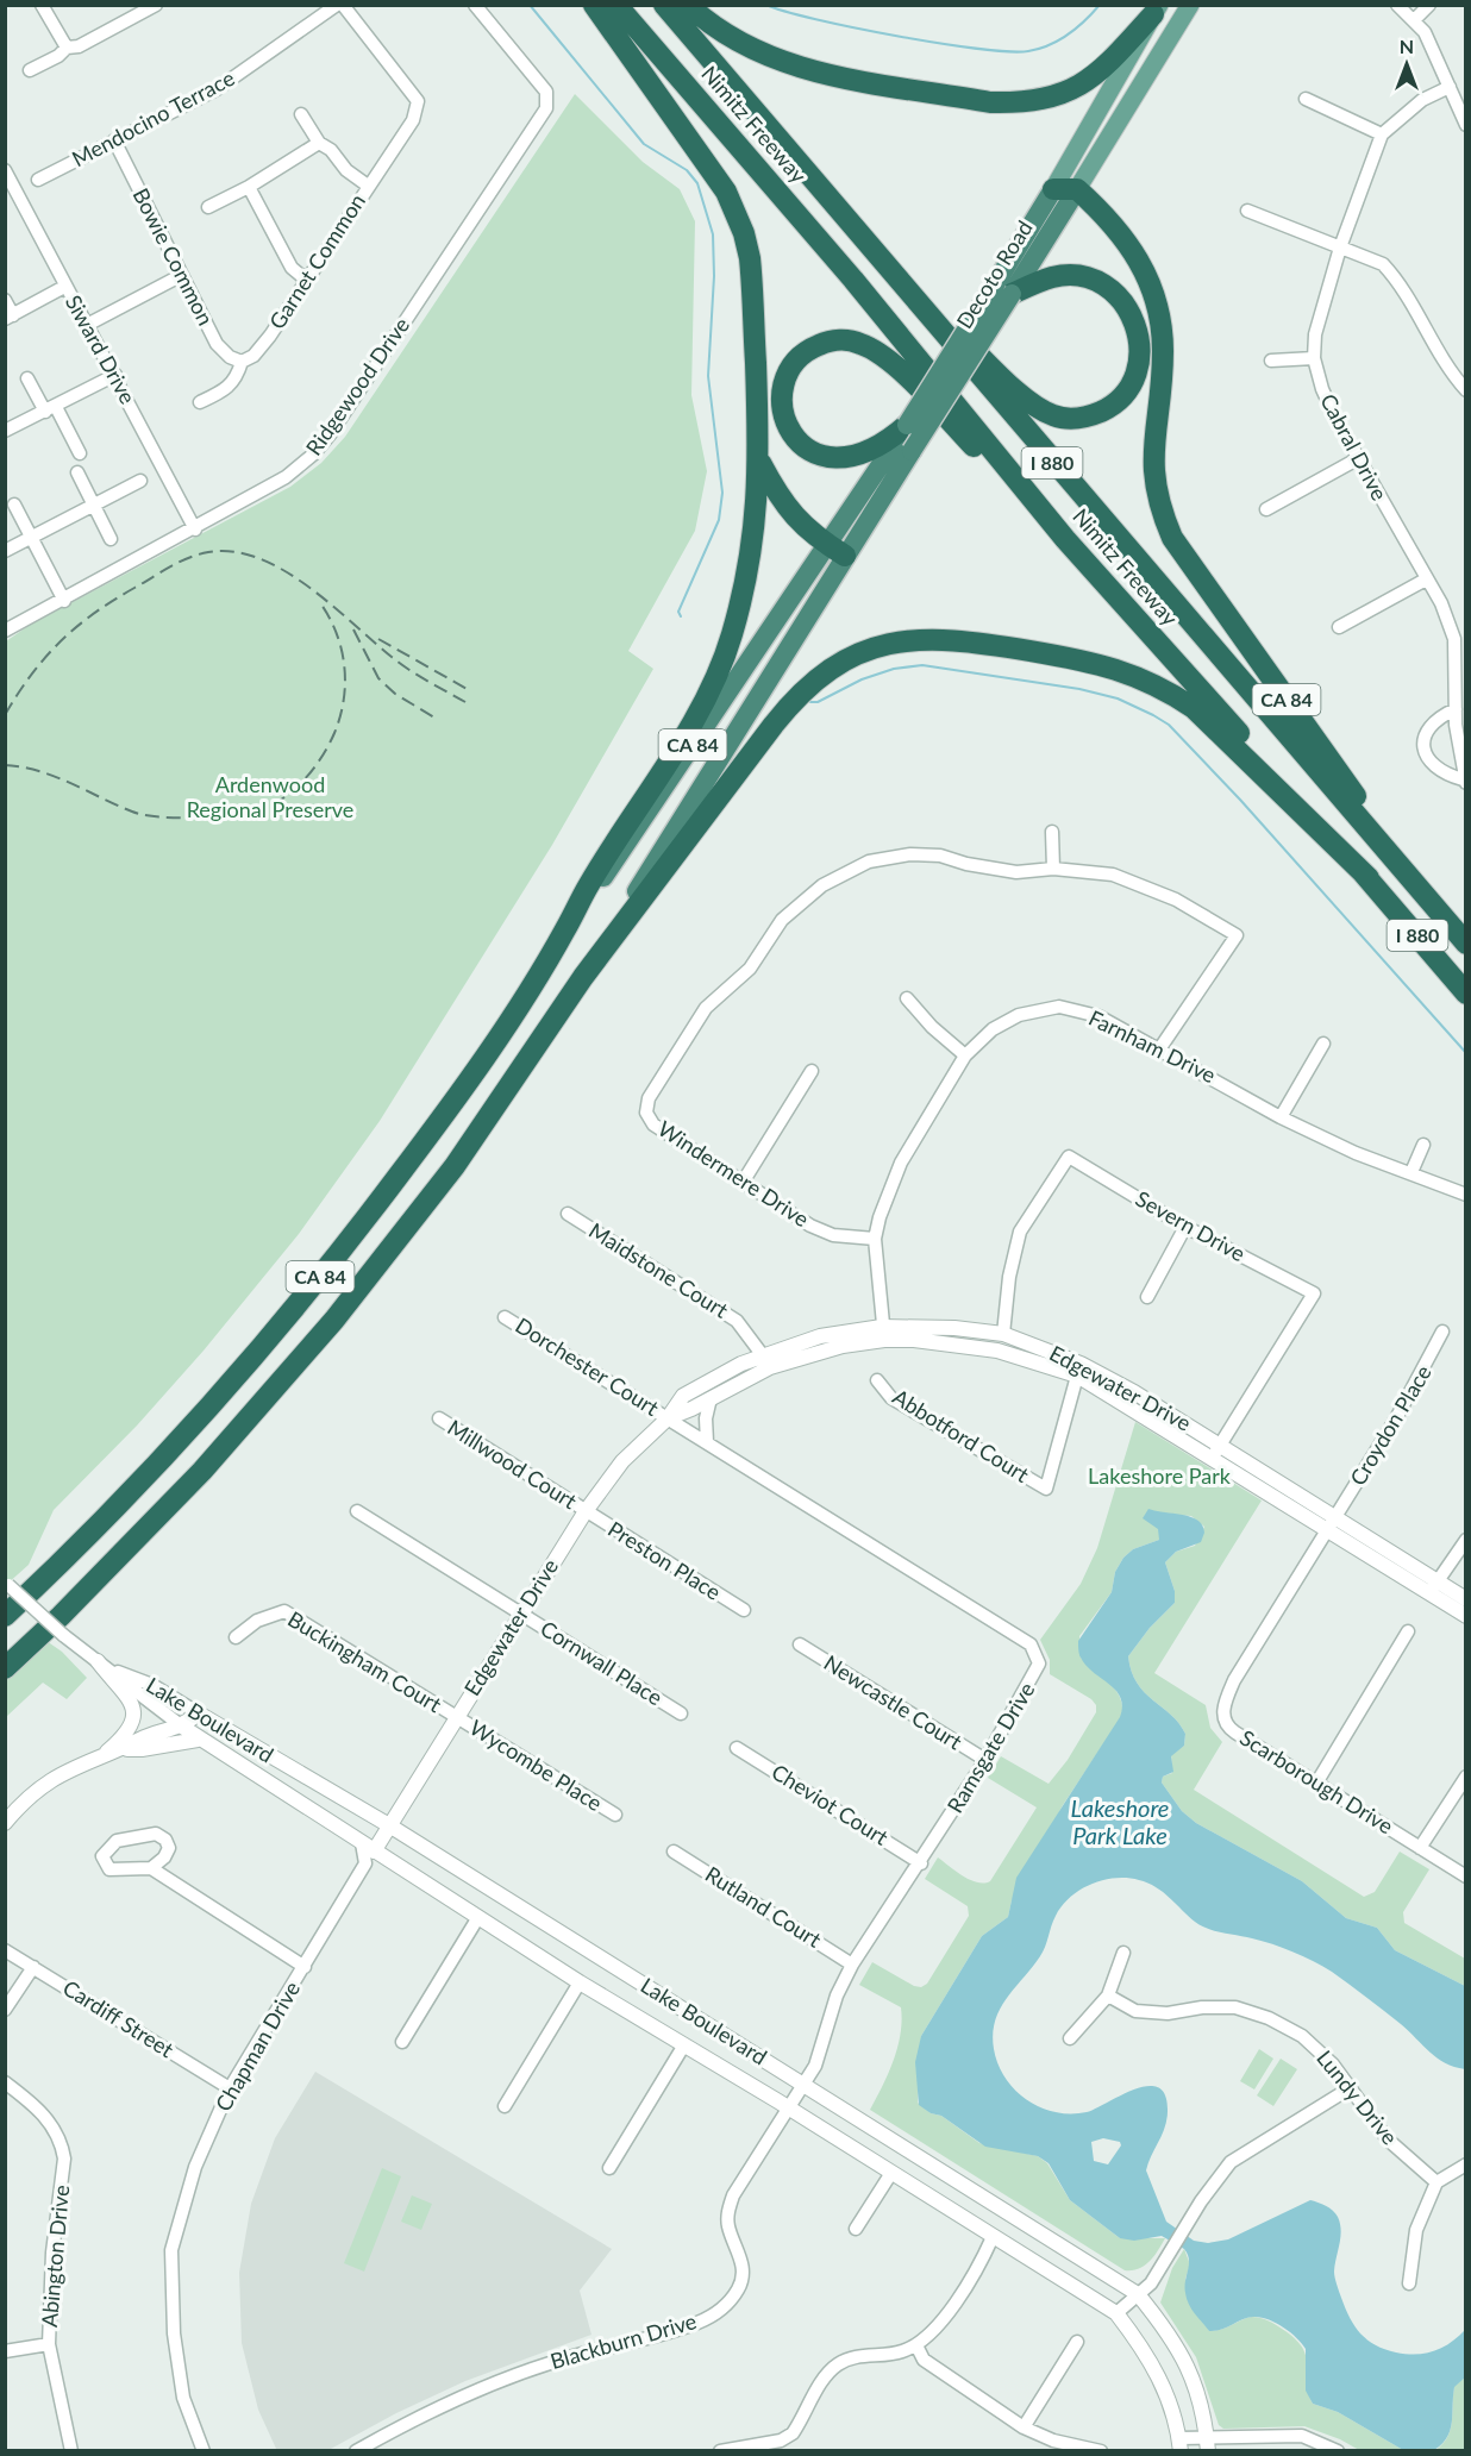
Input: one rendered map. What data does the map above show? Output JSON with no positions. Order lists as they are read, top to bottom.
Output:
{
  "streets": {
    "highway": [
      "Nimitz Freeway",
      "Decoto Road",
      "I 880",
      "CA 84"
    ],
    "street": [
      "Mendocino Terrace",
      "Bowie Common",
      "Garnet Common",
      "Siward Drive",
      "Ridgewood Drive",
      "Cabral Drive",
      "Farnham Drive",
      "Windermere Drive",
      "Severn Drive",
      "Maidstone Court",
      "Dorchester Court",
      "Edgewater Drive",
      "Croydon Place",
      "Abbotford Court",
      "Millwood Court",
      "Preston Place",
      "Buckingham Court",
      "Cornwall Place",
      "Newcastle Court",
      "Lake Boulevard",
      "Ramsgate Drive",
      "Wycombe Place",
      "Scarborough Drive",
      "Cheviot Court",
      "Rutland Court",
      "Cardiff Street",
      "Chapman Drive",
      "Lundy Drive",
      "Abington Drive",
      "Blackburn Drive"
    ]
  },
  "crossings": [
    ["Mendocino Terrace", "Bowie Common"],
    ["Nimitz Freeway", "I 880"],
    ["Nimitz Freeway", "CA 84"],
    ["Bowie Common", "Garnet Common"],
    ["Decoto Road", "CA 84"],
    ["Siward Drive", "Ridgewood Drive"],
    ["Farnham Drive", "Windermere Drive"],
    ["Farnham Drive", "Edgewater Drive"],
    ["Severn Drive", "Edgewater Drive"],
    ["Maidstone Court", "Edgewater Drive"],
    ["Dorchester Court", "Edgewater Drive"],
    ["Dorchester Court", "Ramsgate Drive"],
    ["Edgewater Drive", "Croydon Place"],
    ["Edgewater Drive", "Abbotford Court"],
    ["Edgewater Drive", "Millwood Court"],
    ["Edgewater Drive", "Preston Place"],
    ["Edgewater Drive", "Buckingham Court"],
    ["Edgewater Drive", "Cornwall Place"],
    ["Edgewater Drive", "Lake Boulevard"],
    ["Edgewater Drive", "Ramsgate Drive"],
    ["Edgewater Drive", "Wycombe Place"],
    ["Edgewater Drive", "Scarborough Drive"],
    ["Edgewater Drive", "Chapman Drive"],
    ["Croydon Place", "Scarborough Drive"],
    ["Millwood Court", "Preston Place"],
    ["Buckingham Court", "Wycombe Place"],
    ["Newcastle Court", "Ramsgate Drive"],
    ["Lake Boulevard", "Ramsgate Drive"],
    ["Lake Boulevard", "Chapman Drive"],
    ["Lake Boulevard", "Blackburn Drive"],
    ["Ramsgate Drive", "Cheviot Court"],
    ["Ramsgate Drive", "Rutland Court"],
    ["Ramsgate Drive", "Blackburn Drive"],
    ["Cardiff Street", "Chapman Drive"]
  ],
  "water": ["Lakeshore Park Lake"],
  "parks": ["Ardenwood Regional Preserve", "Lakeshore Park"],
  "north": "top"
}
